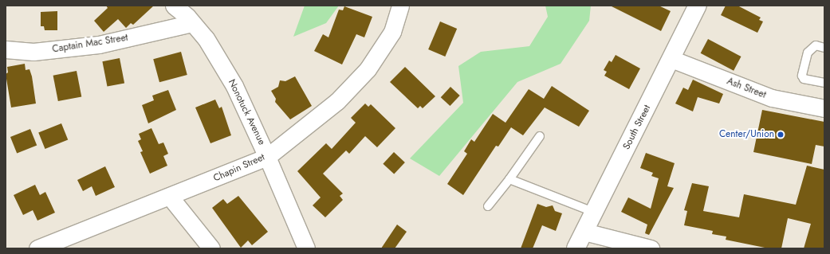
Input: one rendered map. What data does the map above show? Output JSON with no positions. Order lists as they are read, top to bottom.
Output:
{
  "streets": {
    "street": [
      "Captain Mac Street",
      "Ash Street",
      "Nonotuck Avenue",
      "South Street",
      "Chapin Street"
    ]
  },
  "crossings": [
    ["Captain Mac Street", "Nonotuck Avenue"],
    ["Ash Street", "South Street"],
    ["Nonotuck Avenue", "Chapin Street"]
  ],
  "places": ["Center/Union"]
}
